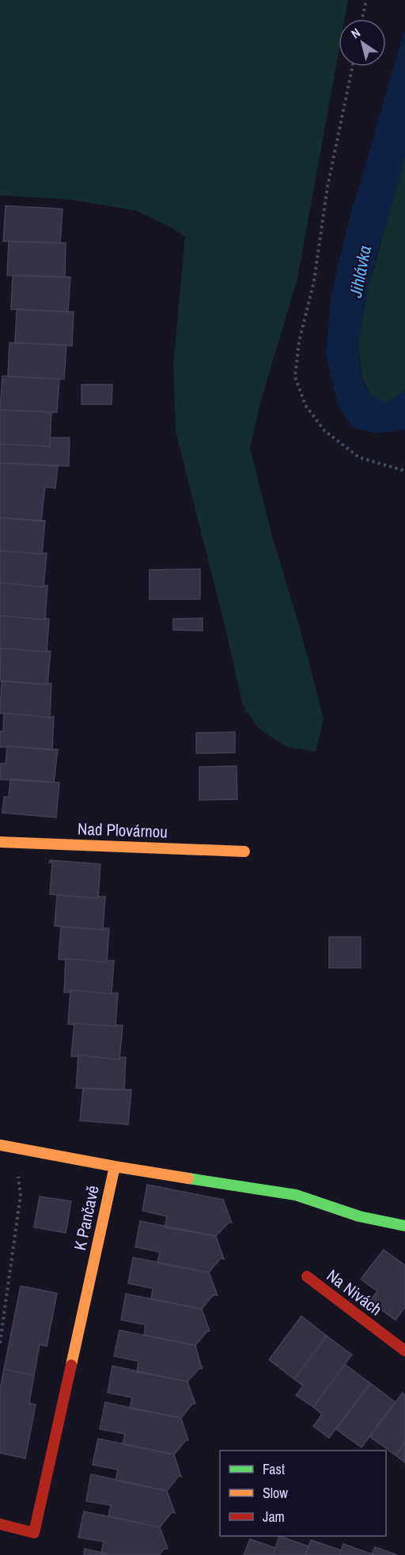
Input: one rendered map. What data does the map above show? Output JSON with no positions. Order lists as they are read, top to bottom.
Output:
{
  "streets": {
    "street": ["Nad Plovárnou", "K Pančavě", "Na Nivách"]
  },
  "water": ["Jihlávka"],
  "legend": ["Fast", "Slow", "Jam"],
  "north": "top left"
}
